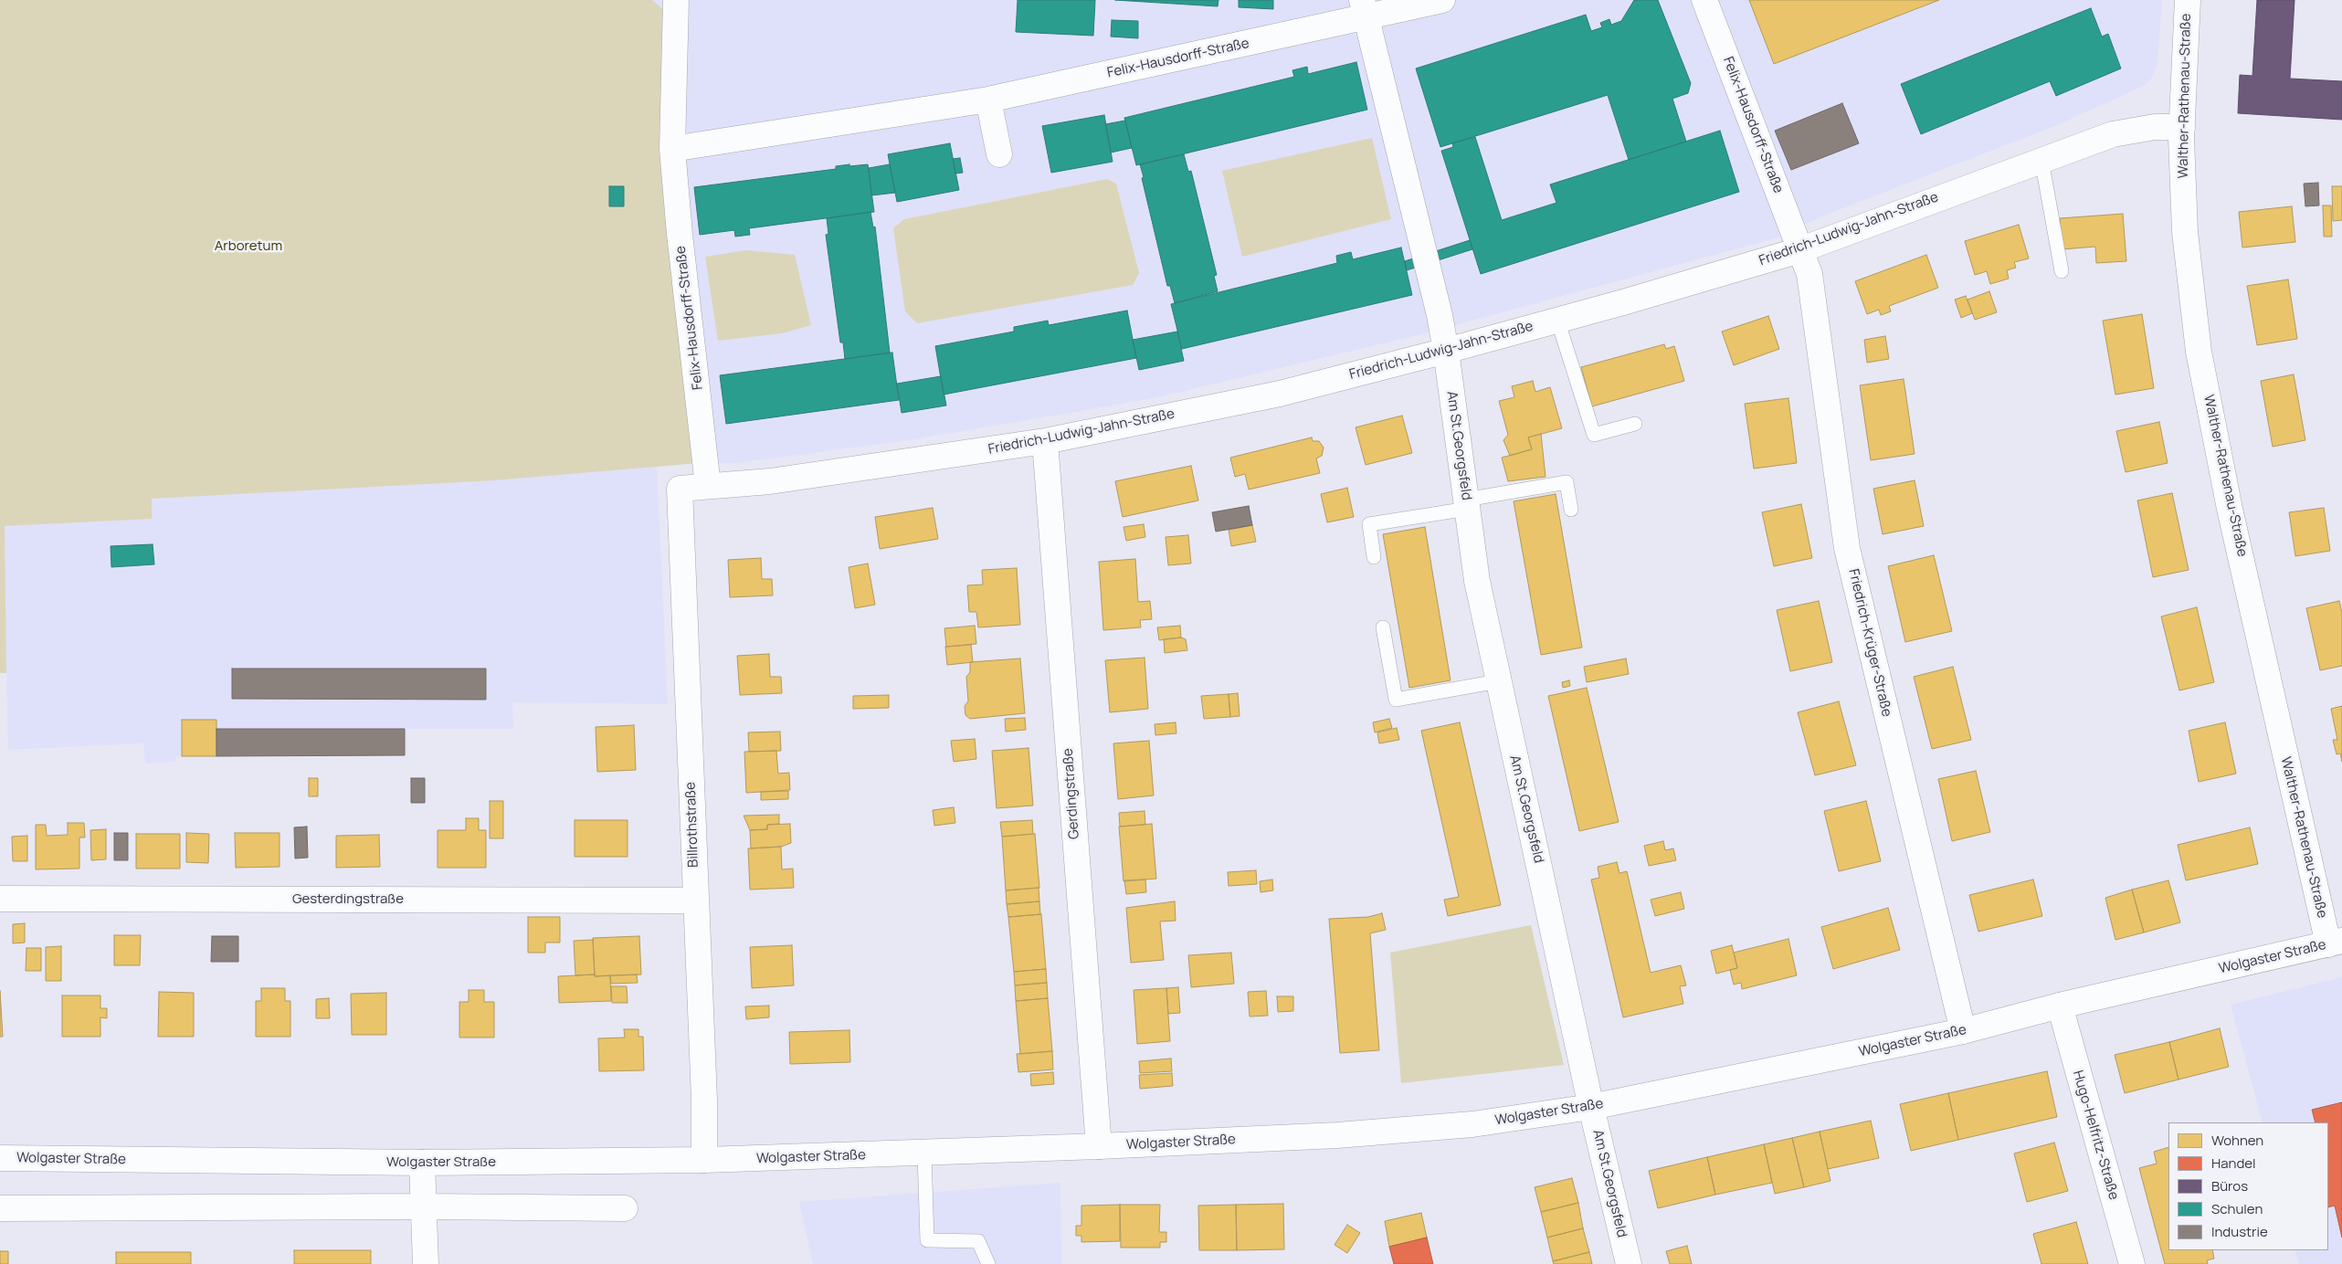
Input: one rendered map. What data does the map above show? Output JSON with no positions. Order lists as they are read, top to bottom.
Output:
{
  "streets": {
    "street": [
      "Felix-Hausdorff-Straße",
      "Walther-Rathenau-Straße",
      "Friedrich-Ludwig-Jahn-Straße",
      "Am St.Georgsfeld",
      "Friedrich-Krüger-Straße",
      "Gerdingstraße",
      "Billrothstraße",
      "Gesterdingstraße",
      "Wolgaster Straße",
      "Hugo-Helfritz-Straße"
    ]
  },
  "crossings": [
    ["Felix-Hausdorff-Straße", "Friedrich-Ludwig-Jahn-Straße"],
    ["Felix-Hausdorff-Straße", "Friedrich-Krüger-Straße"],
    ["Walther-Rathenau-Straße", "Friedrich-Ludwig-Jahn-Straße"],
    ["Walther-Rathenau-Straße", "Wolgaster Straße"],
    ["Friedrich-Ludwig-Jahn-Straße", "Am St.Georgsfeld"],
    ["Friedrich-Ludwig-Jahn-Straße", "Friedrich-Krüger-Straße"],
    ["Friedrich-Ludwig-Jahn-Straße", "Gerdingstraße"],
    ["Friedrich-Ludwig-Jahn-Straße", "Billrothstraße"],
    ["Am St.Georgsfeld", "Wolgaster Straße"],
    ["Friedrich-Krüger-Straße", "Wolgaster Straße"],
    ["Gerdingstraße", "Wolgaster Straße"],
    ["Billrothstraße", "Gesterdingstraße"],
    ["Billrothstraße", "Wolgaster Straße"],
    ["Wolgaster Straße", "Hugo-Helfritz-Straße"]
  ],
  "parks": ["Arboretum"],
  "legend": [
    "Wohnen",
    "Handel",
    "Büros",
    "Schulen",
    "Industrie"
  ]
}
